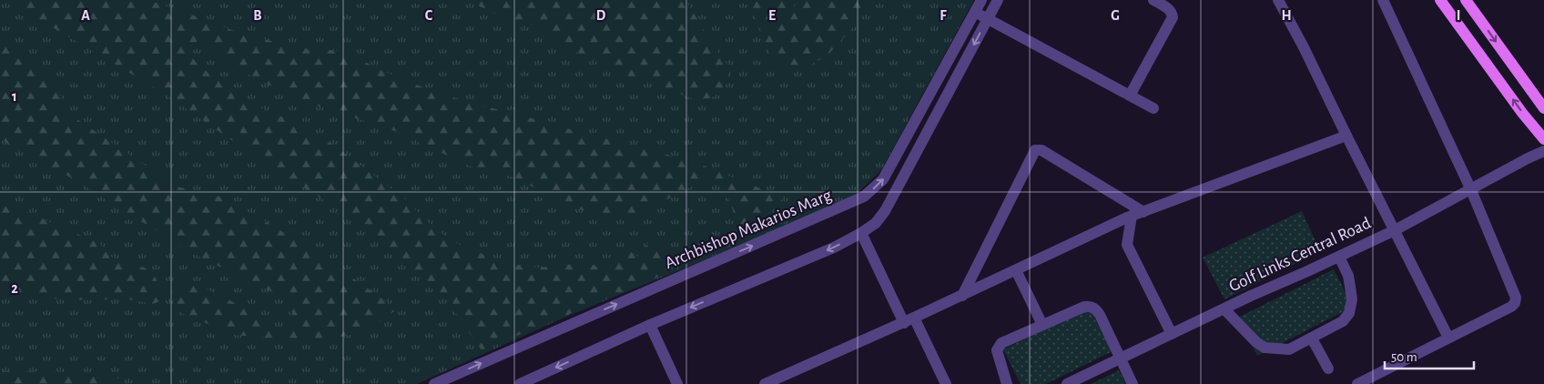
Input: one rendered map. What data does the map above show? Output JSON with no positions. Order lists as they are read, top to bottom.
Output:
{
  "streets": {
    "street": ["Archbishop Makarios Marg", "Golf Links Central Road"]
  },
  "scale_bar": "50 m",
  "grid": {
    "columns": [
      "A",
      "B",
      "C",
      "D",
      "E",
      "F",
      "G",
      "H",
      "I"
    ],
    "rows": ["1", "2"]
  }
}
